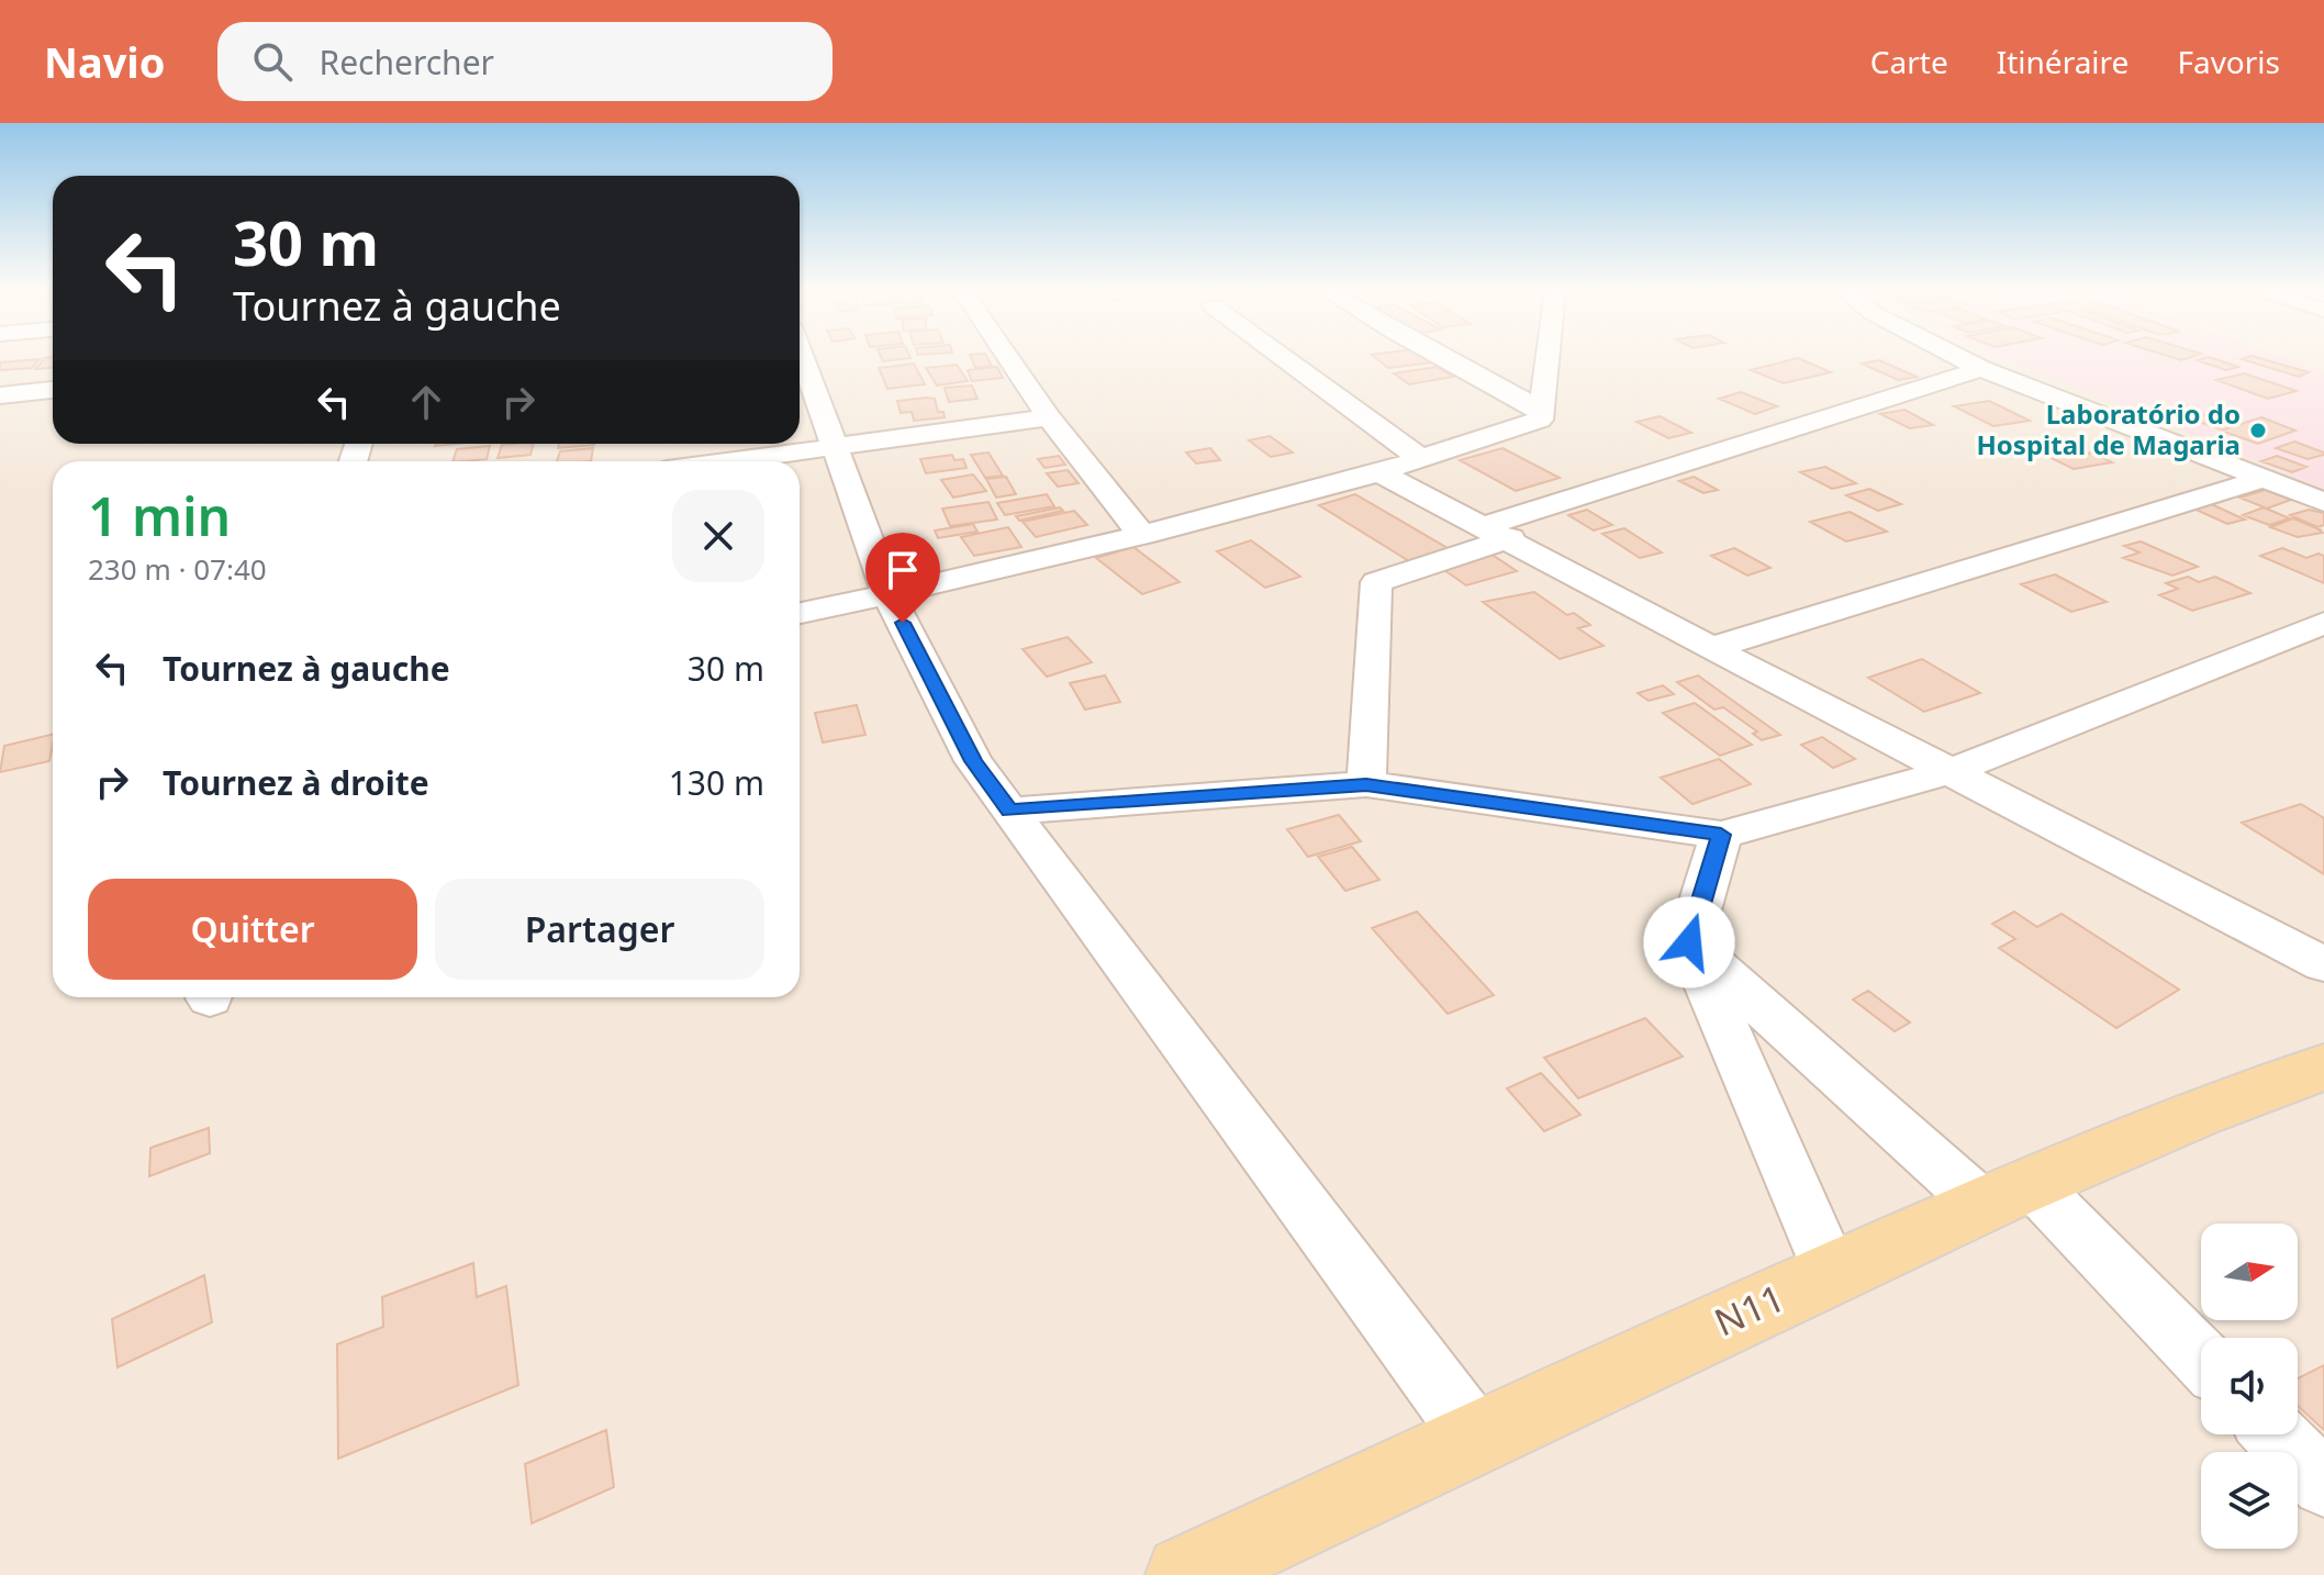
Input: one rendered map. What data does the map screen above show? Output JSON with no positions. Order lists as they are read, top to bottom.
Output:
{
  "streets": {
    "main road": ["N11"]
  },
  "places": ["Laboratório do Hospital de Magaria"],
  "north": "right",
  "page": {
    "header": "Navio",
    "search": "Rechercher",
    "nav": ["Carte", "Itinéraire", "Favoris"],
    "turn": ["30 m", "Tournez à gauche"],
    "heading": ["1 min", "230 m · 07:40"],
    "list": [
      {
        "name": "Tournez à gauche",
        "value": "30 m"
      },
      {
        "name": "Tournez à droite",
        "value": "130 m"
      }
    ],
    "buttons": ["Quitter", "Partager"]
  }
}
